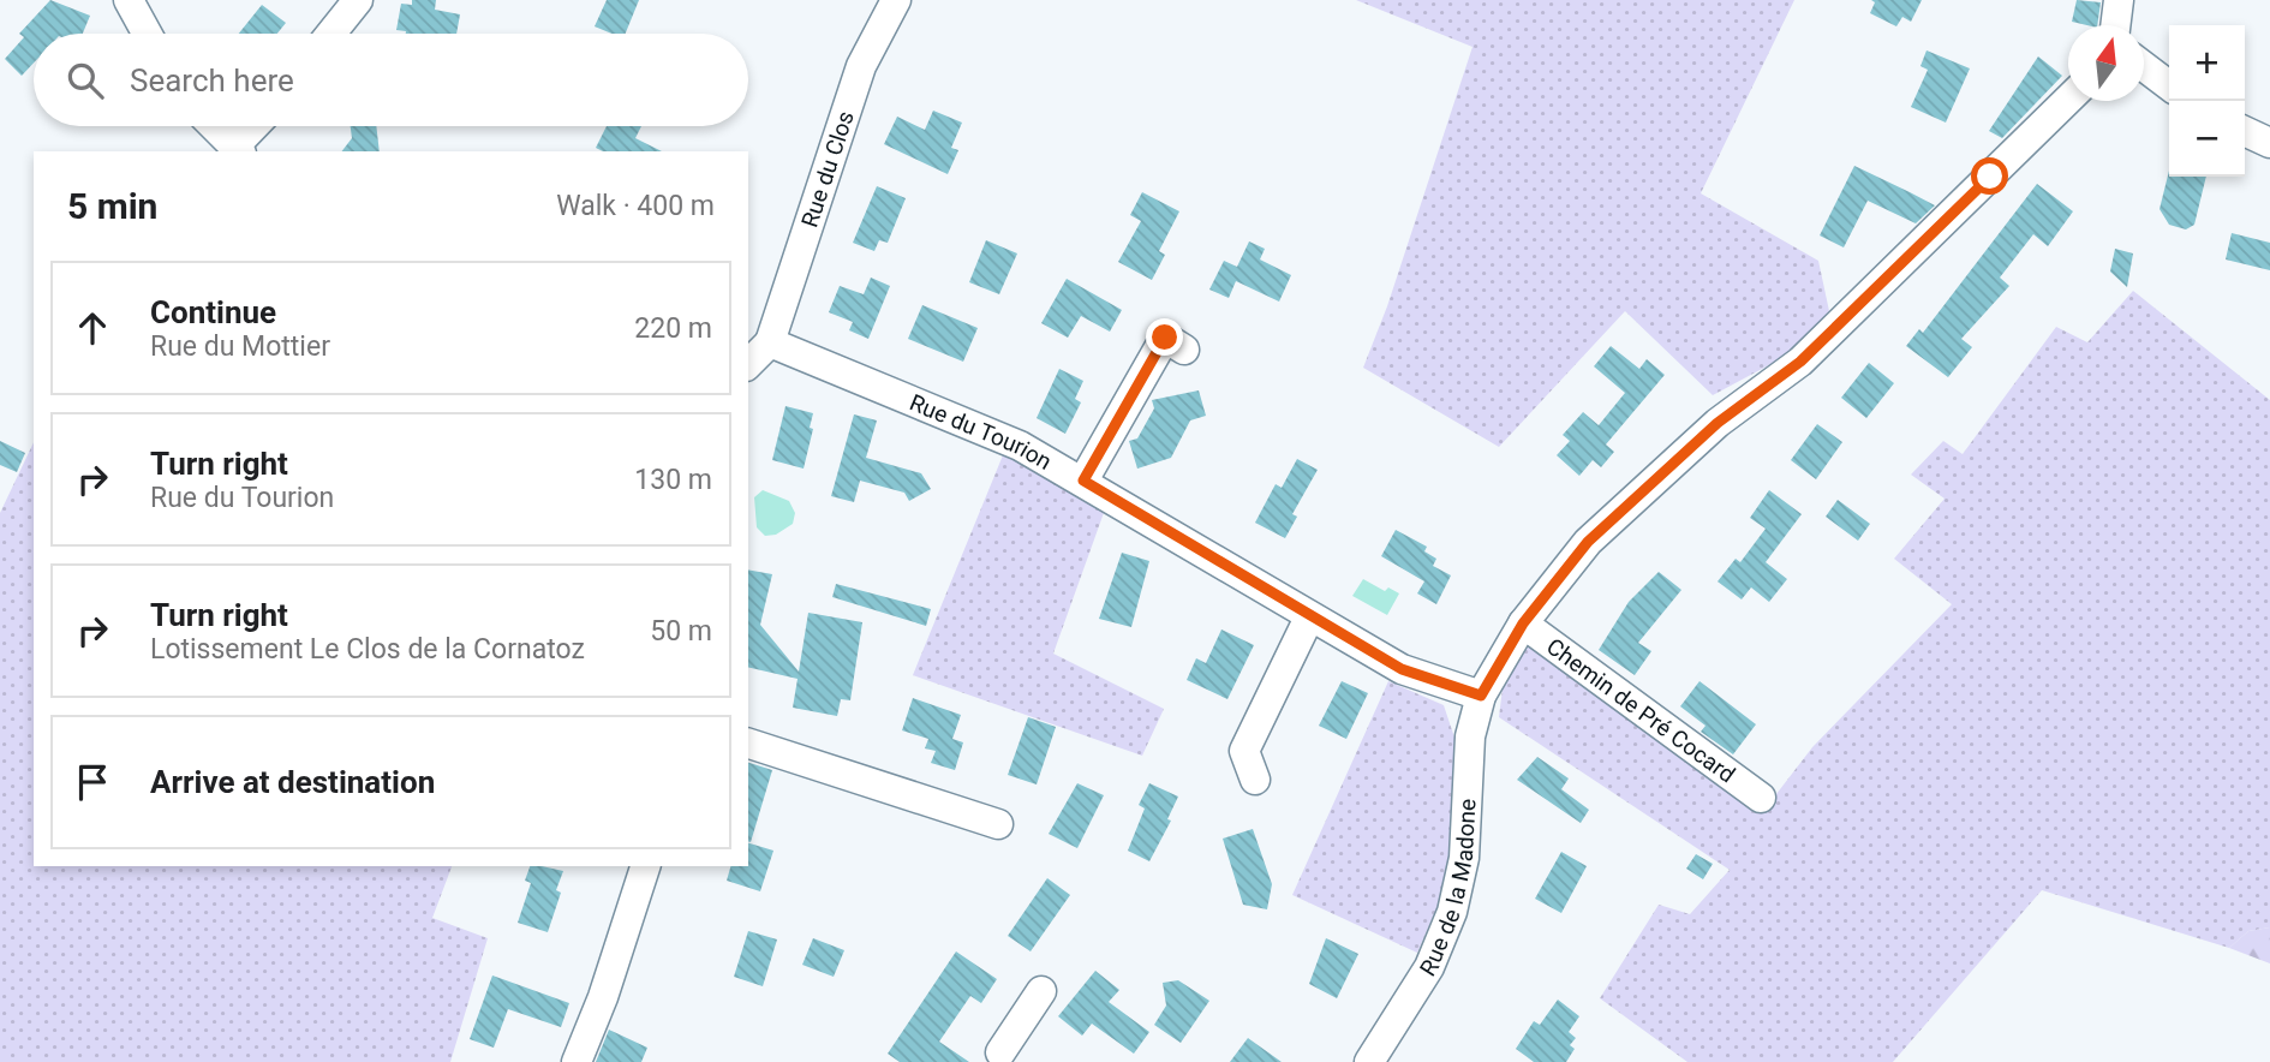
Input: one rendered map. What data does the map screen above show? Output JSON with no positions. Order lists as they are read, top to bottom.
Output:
{
  "streets": {
    "street": [
      "Rue du Clos",
      "Rue du Tourion",
      "Chemin de Pré Cocard",
      "Rue de la Madone"
    ]
  },
  "crossings": [
    ["Rue du Clos", "Rue du Tourion"],
    ["Rue du Tourion", "Rue de la Madone"],
    ["Chemin de Pré Cocard", "Rue de la Madone"]
  ],
  "north": "top",
  "page": {
    "map_buttons": ["+", "−"],
    "search": "Search here",
    "heading": ["5 min", "Walk · 400 m"],
    "list": [
      ["Continue", "Rue du Mottier", "220 m"],
      ["Turn right", "Rue du Tourion", "130 m"],
      ["Turn right", "Lotissement Le Clos de la Cornatoz", "50 m"],
      "Arrive at destination"
    ]
  }
}
